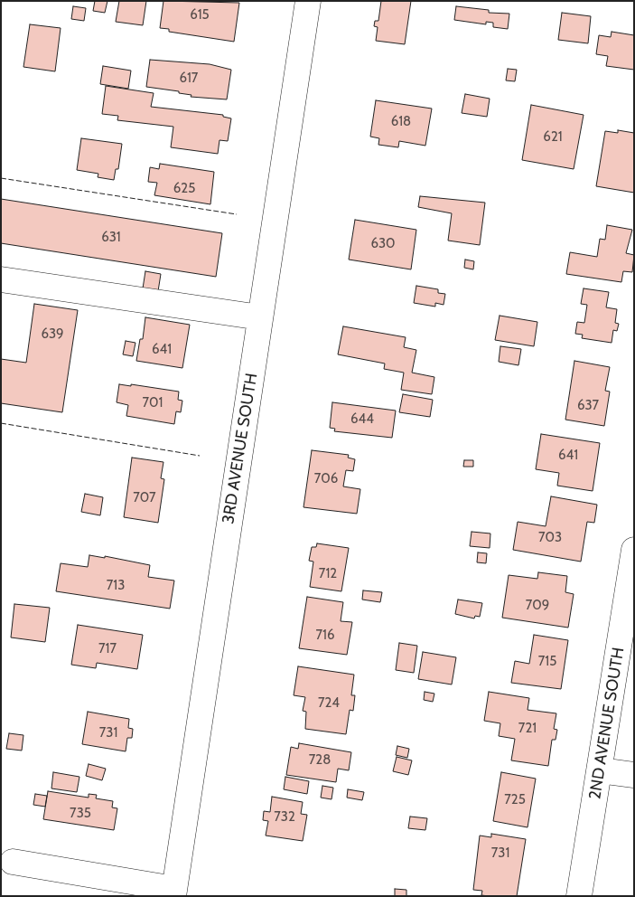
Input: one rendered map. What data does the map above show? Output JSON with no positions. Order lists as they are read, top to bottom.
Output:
{
  "streets": {
    "street": ["3RD AVENUE SOUTH", "2ND AVENUE SOUTH"]
  },
  "house_numbers": [
    "615",
    "617",
    "618",
    "621",
    "625",
    "631",
    "630",
    "639",
    "641",
    "701",
    "637",
    "644",
    "641",
    "706",
    "707",
    "703",
    "712",
    "713",
    "709",
    "716",
    "717",
    "715",
    "724",
    "721",
    "731",
    "728",
    "725",
    "735",
    "732",
    "731"
  ]
}
